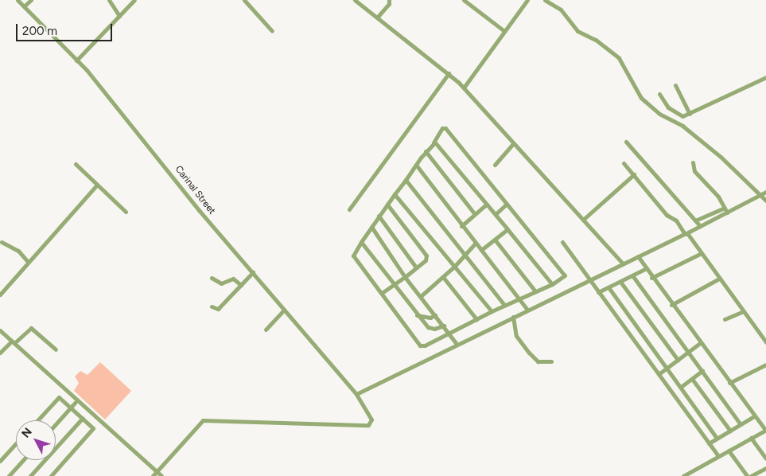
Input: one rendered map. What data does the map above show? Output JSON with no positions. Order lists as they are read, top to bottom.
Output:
{
  "streets": {
    "street": ["Carinal Street"]
  },
  "scale_bar": "200 m",
  "north": "top left"
}
